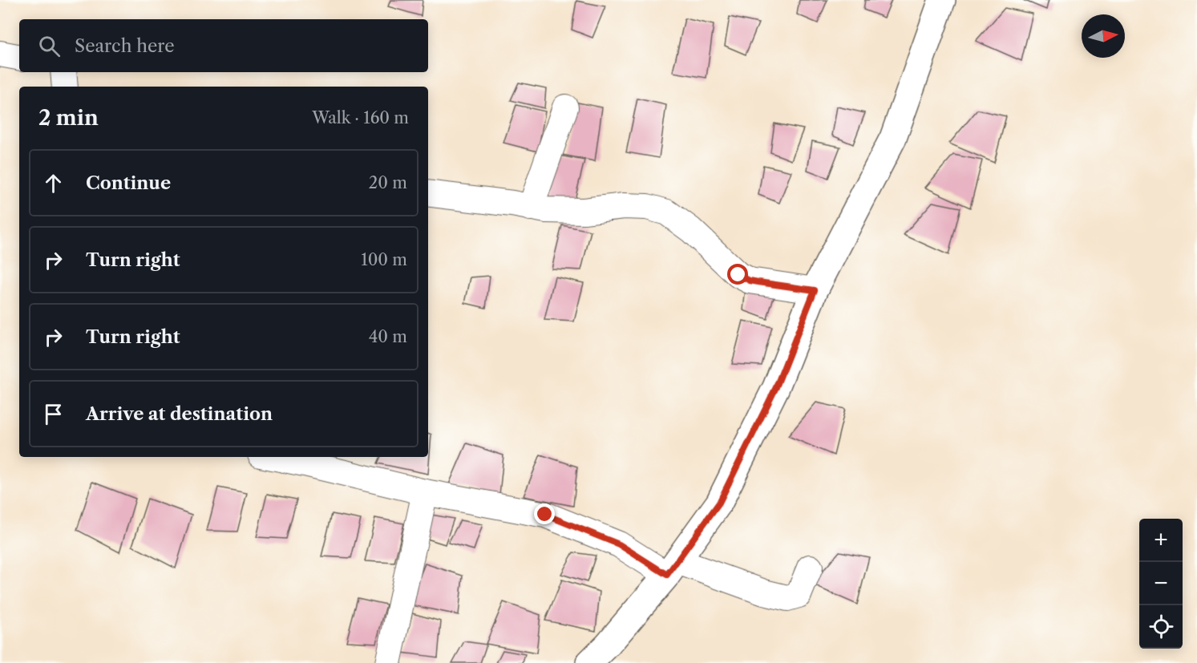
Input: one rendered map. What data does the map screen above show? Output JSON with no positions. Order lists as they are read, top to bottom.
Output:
{
  "north": "right",
  "page": {
    "search": "Search here",
    "heading": ["2 min", "Walk · 160 m"],
    "list": [
      ["Continue", "20 m"],
      ["Turn right", "100 m"],
      ["Turn right", "40 m"],
      "Arrive at destination"
    ],
    "map_buttons": ["+", "−"]
  }
}
